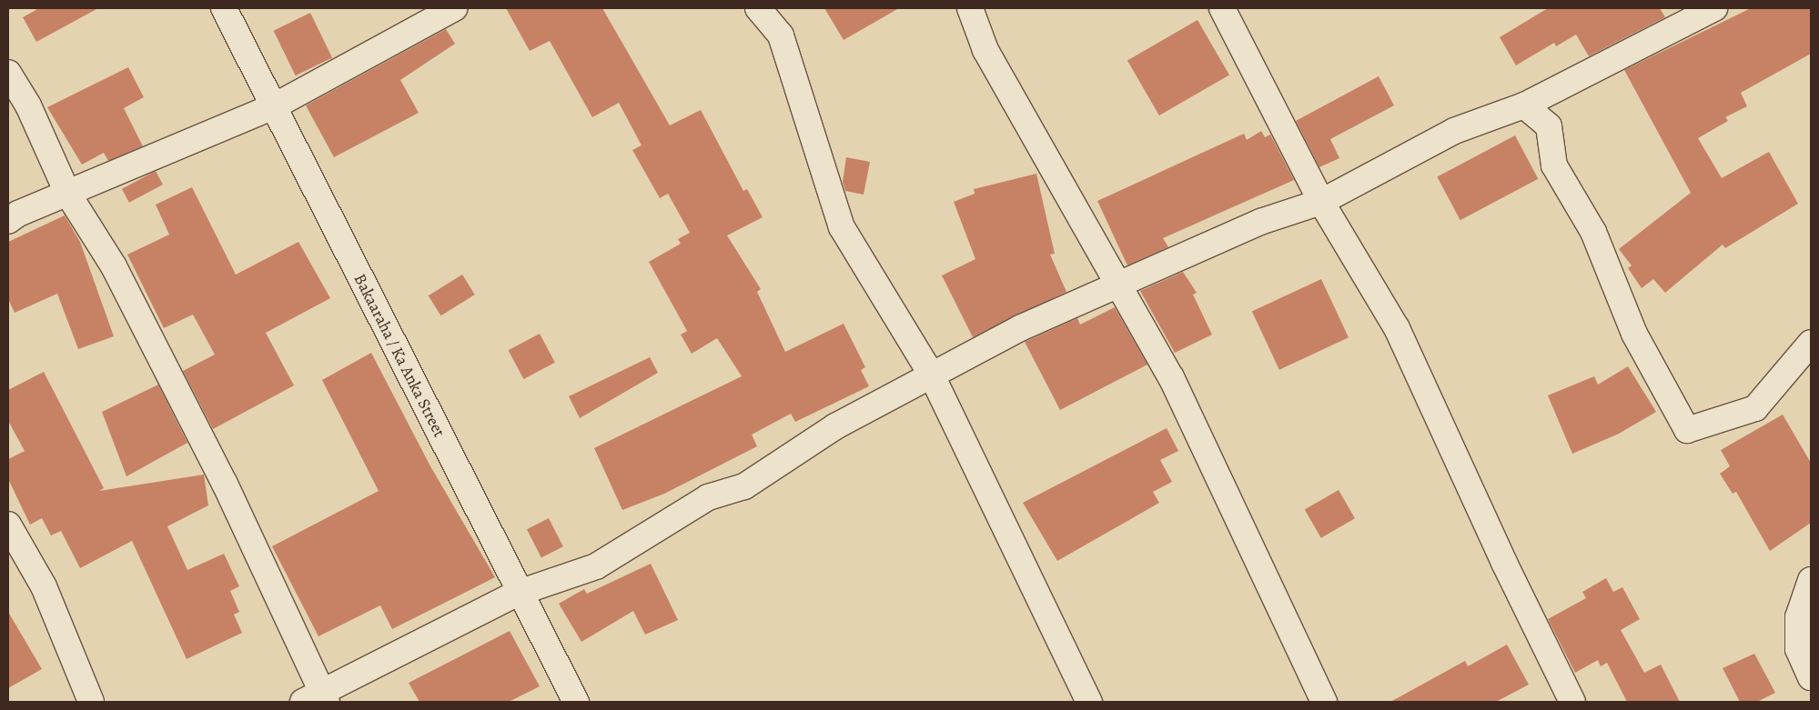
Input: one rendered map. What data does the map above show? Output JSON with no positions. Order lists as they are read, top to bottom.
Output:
{
  "streets": {
    "street": ["Bakaaraha / Ka Anka Street"]
  }
}
